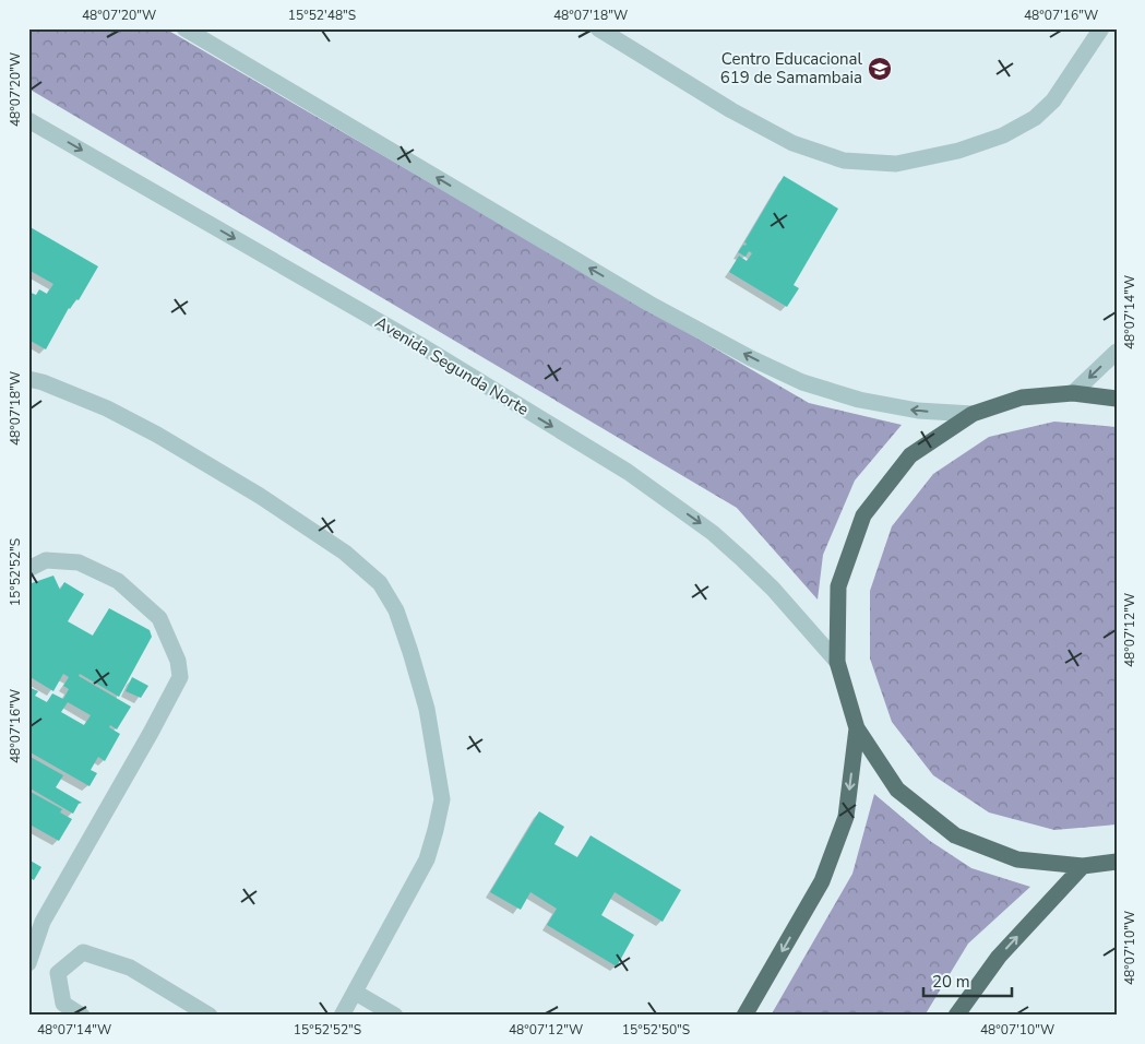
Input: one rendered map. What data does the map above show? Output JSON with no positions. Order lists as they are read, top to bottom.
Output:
{
  "streets": {
    "street": ["Avenida Segunda Norte"]
  },
  "one_way": ["Avenida Segunda Norte"],
  "places": {
    "school or university": ["Centro Educacional 619 de Samambaia"]
  },
  "scale_bar": "20 m",
  "coordinates": [
    "48°07'20\"W",
    "15°52'48\"S",
    "48°07'18\"W",
    "48°07'16\"W",
    "48°07'14\"W",
    "15°52'52\"S",
    "48°07'12\"W",
    "48°07'10\"W",
    "15°52'50\"S"
  ]
}
